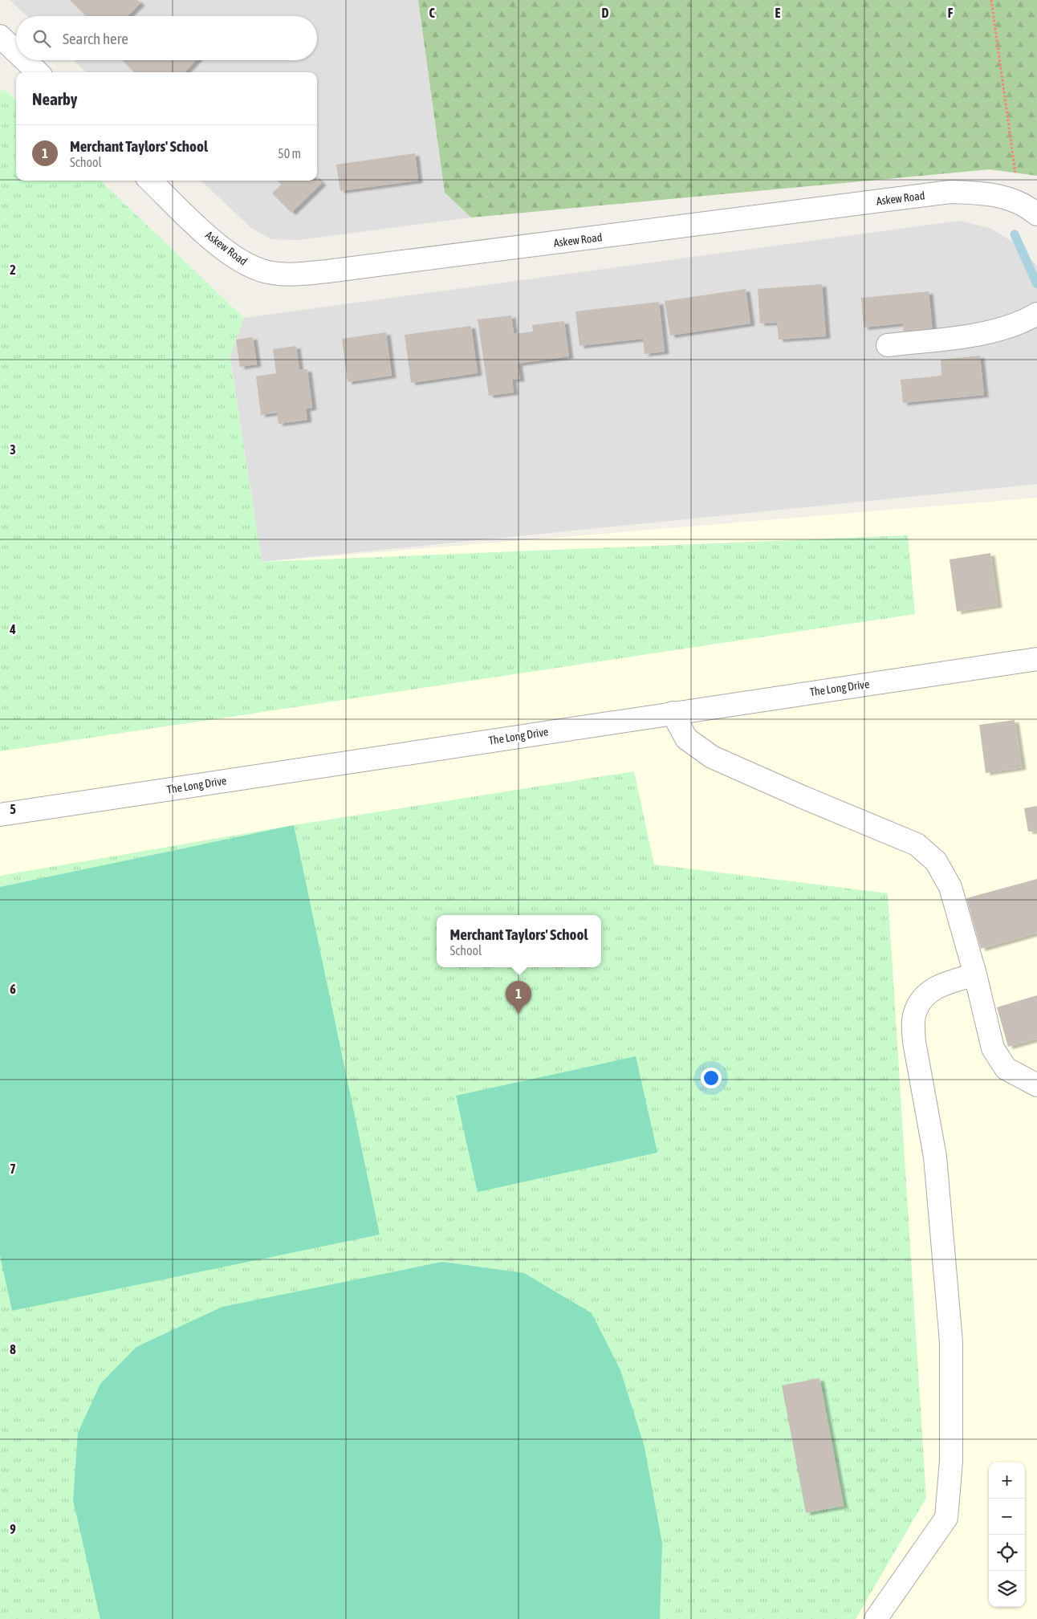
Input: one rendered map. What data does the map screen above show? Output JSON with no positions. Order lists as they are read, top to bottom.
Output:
{
  "streets": {
    "street": ["Askew Road", "The Long Drive"]
  },
  "page": {
    "search": "Search here",
    "heading": "Nearby",
    "list": [
      {
        "mark": "1",
        "name": "Merchant Taylors' School",
        "note": "School",
        "value": "50 m"
      }
    ],
    "popup": ["Merchant Taylors' School", "School"],
    "pins": "1",
    "map_buttons": ["+", "−"]
  },
  "grid": {
    "columns": [
      "C",
      "D",
      "E",
      "F"
    ],
    "rows": [
      "2",
      "3",
      "4",
      "5",
      "6",
      "7",
      "8",
      "9"
    ]
  }
}
